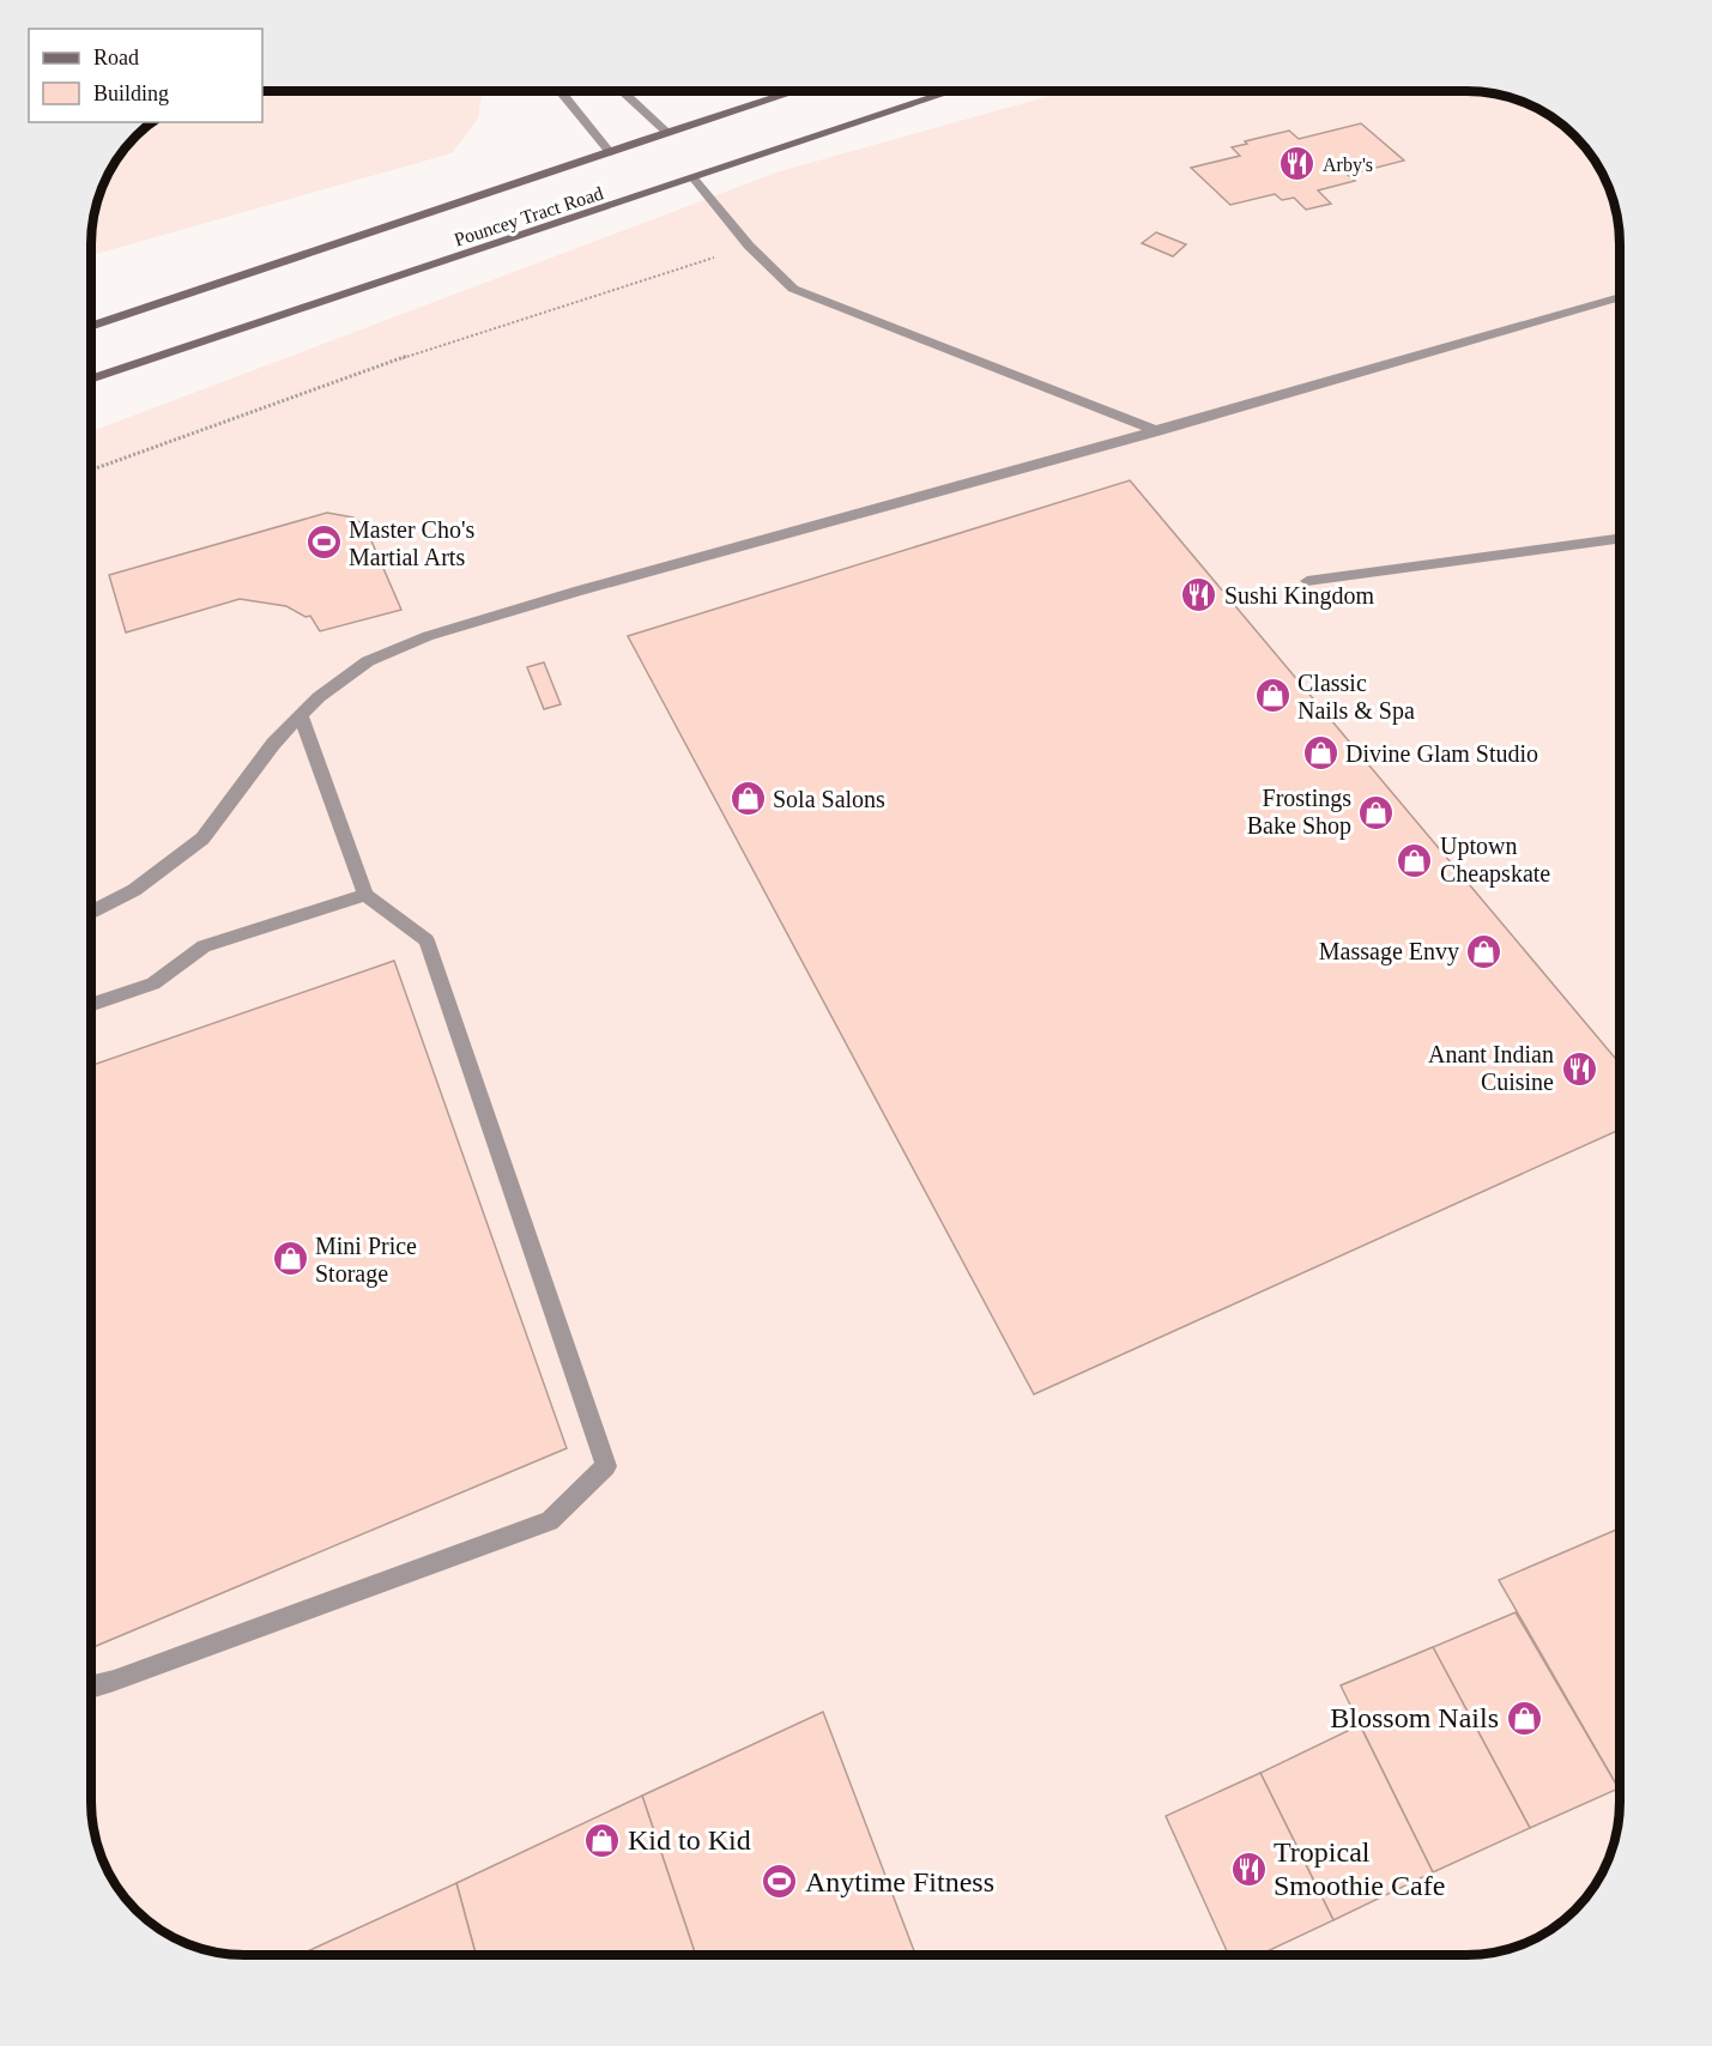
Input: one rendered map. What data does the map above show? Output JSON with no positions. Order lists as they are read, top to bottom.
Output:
{
  "streets": {
    "main road": ["Pouncey Tract Road"]
  },
  "places": {
    "restaurant": [
      "Arby's",
      "Sushi Kingdom",
      "Anant Indian Cuisine",
      "Tropical Smoothie Cafe"
    ],
    "sports": ["Master Cho's Martial Arts", "Anytime Fitness"],
    "shop": [
      "Classic Nails & Spa",
      "Divine Glam Studio",
      "Sola Salons",
      "Frostings Bake Shop",
      "Uptown Cheapskate",
      "Massage Envy",
      "Mini Price Storage",
      "Blossom Nails",
      "Kid to Kid"
    ]
  },
  "legend": ["Road", "Building"]
}
